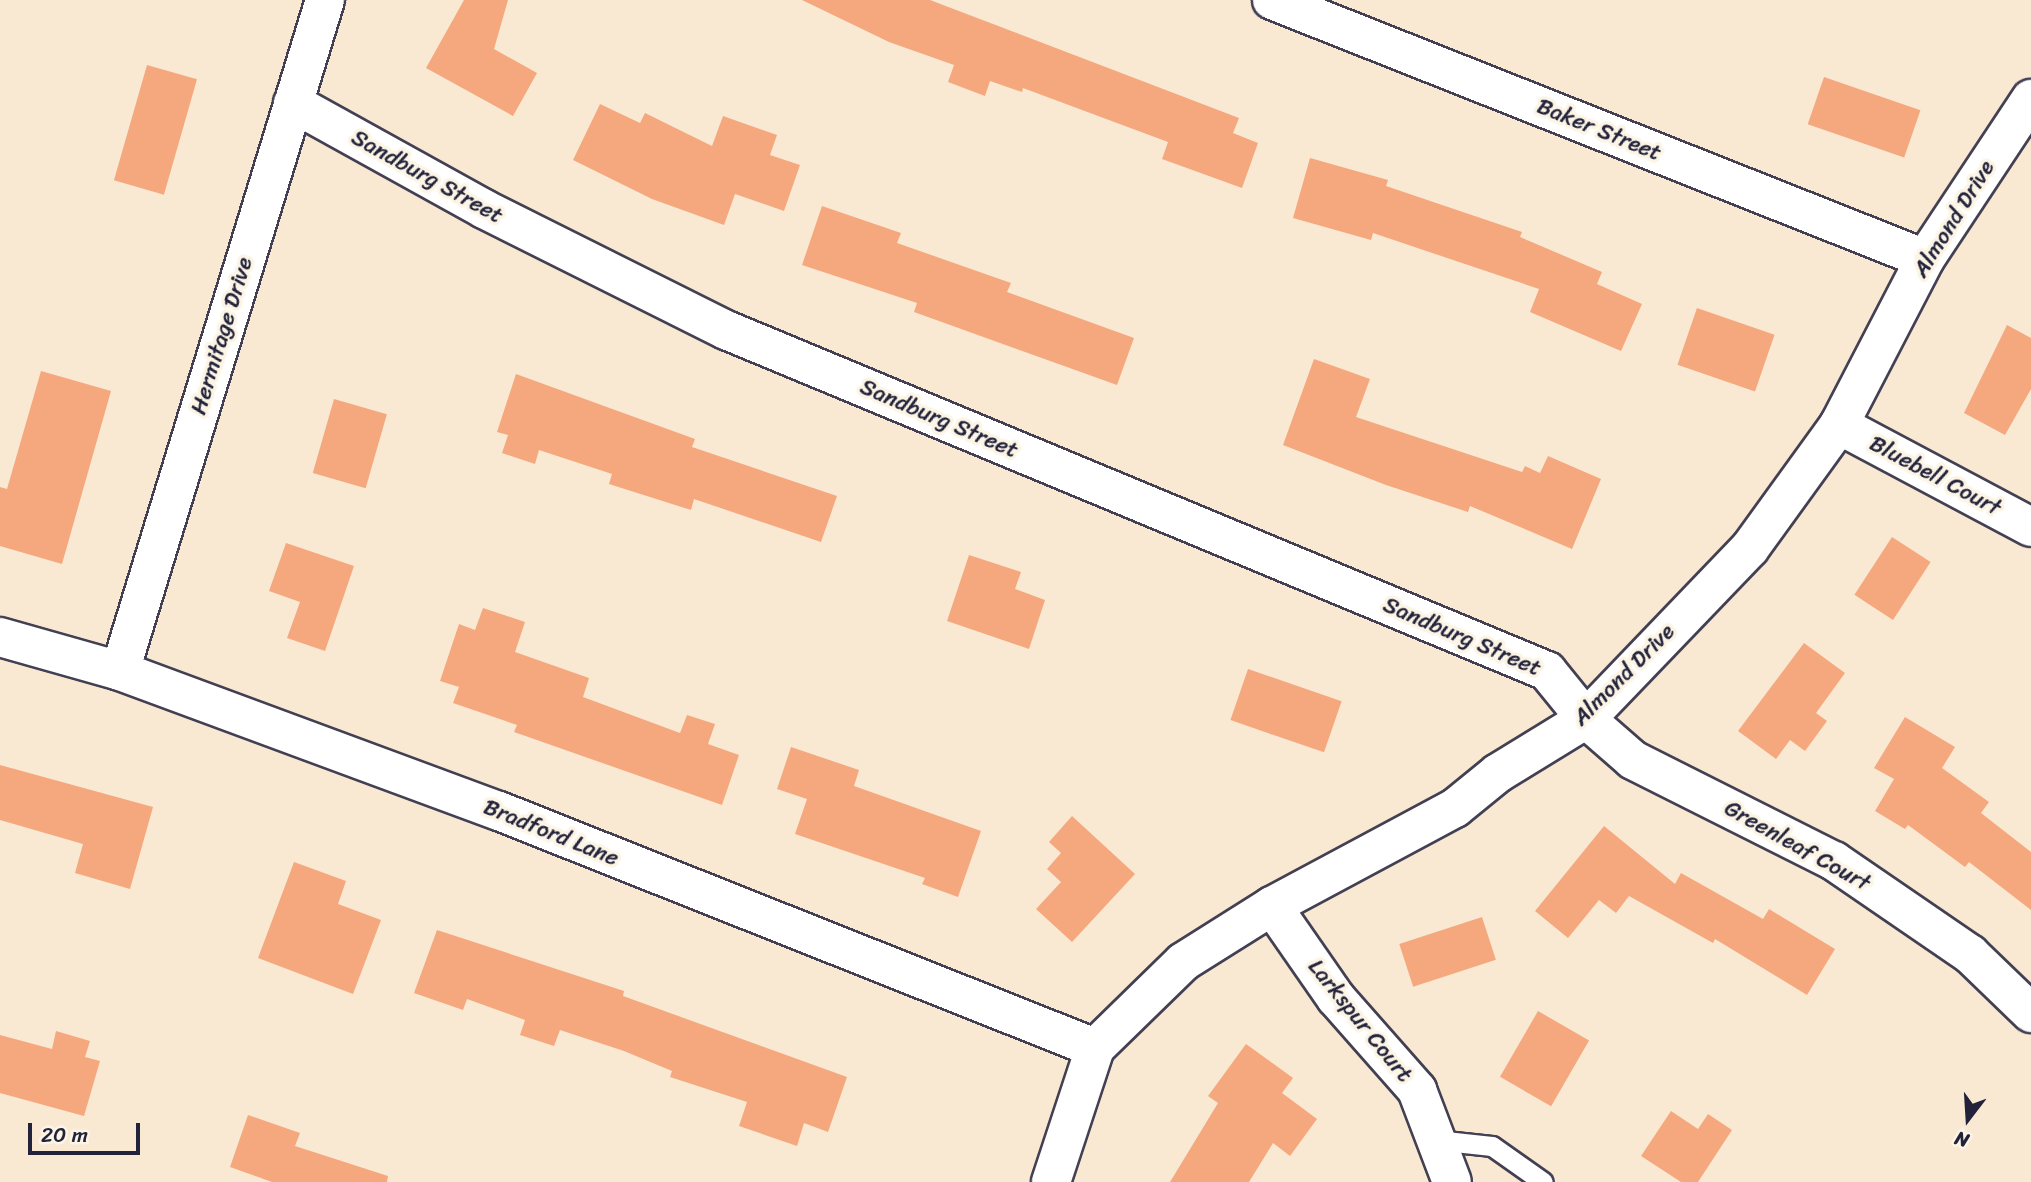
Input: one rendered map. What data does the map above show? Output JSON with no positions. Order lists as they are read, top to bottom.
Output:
{
  "streets": {
    "street": [
      "Baker Street",
      "Sandburg Street",
      "Almond Drive",
      "Hermitage Drive",
      "Bluebell Court",
      "Bradford Lane",
      "Greenleaf Court",
      "Larkspur Court"
    ]
  },
  "crossings": [
    ["Baker Street", "Almond Drive"],
    ["Sandburg Street", "Almond Drive"],
    ["Sandburg Street", "Hermitage Drive"],
    ["Sandburg Street", "Greenleaf Court"],
    ["Almond Drive", "Bluebell Court"],
    ["Almond Drive", "Bradford Lane"],
    ["Almond Drive", "Greenleaf Court"],
    ["Almond Drive", "Larkspur Court"],
    ["Hermitage Drive", "Bradford Lane"]
  ],
  "scale_bar": "20 m",
  "north": "bottom"
}
